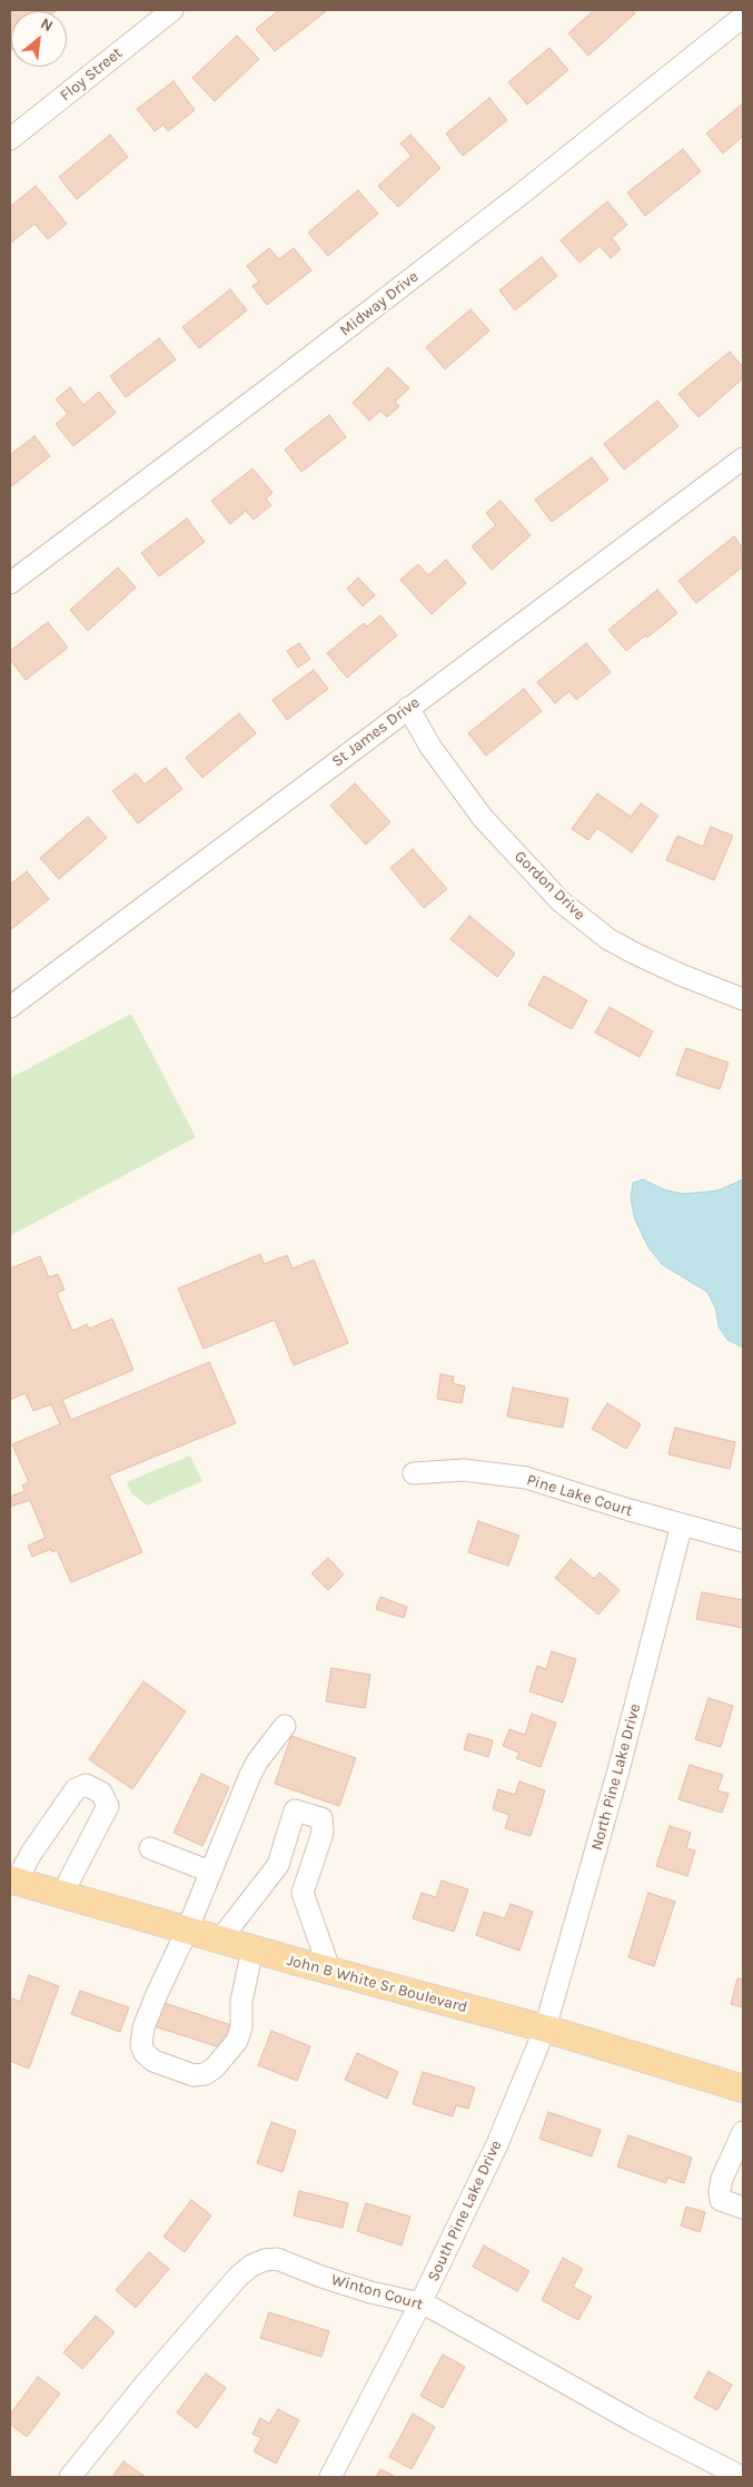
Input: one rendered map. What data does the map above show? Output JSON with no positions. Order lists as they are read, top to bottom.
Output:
{
  "streets": {
    "main road": ["John B White Sr Boulevard"],
    "street": [
      "Floy Street",
      "Midway Drive",
      "St James Drive",
      "Gordon Drive",
      "Pine Lake Court",
      "North Pine Lake Drive",
      "South Pine Lake Drive",
      "Winton Court"
    ]
  },
  "crossings": [
    ["St James Drive", "Gordon Drive"],
    ["Pine Lake Court", "North Pine Lake Drive"],
    ["North Pine Lake Drive", "John B White Sr Boulevard"],
    ["North Pine Lake Drive", "South Pine Lake Drive"],
    ["John B White Sr Boulevard", "South Pine Lake Drive"],
    ["South Pine Lake Drive", "Winton Court"]
  ],
  "north": "top right"
}
